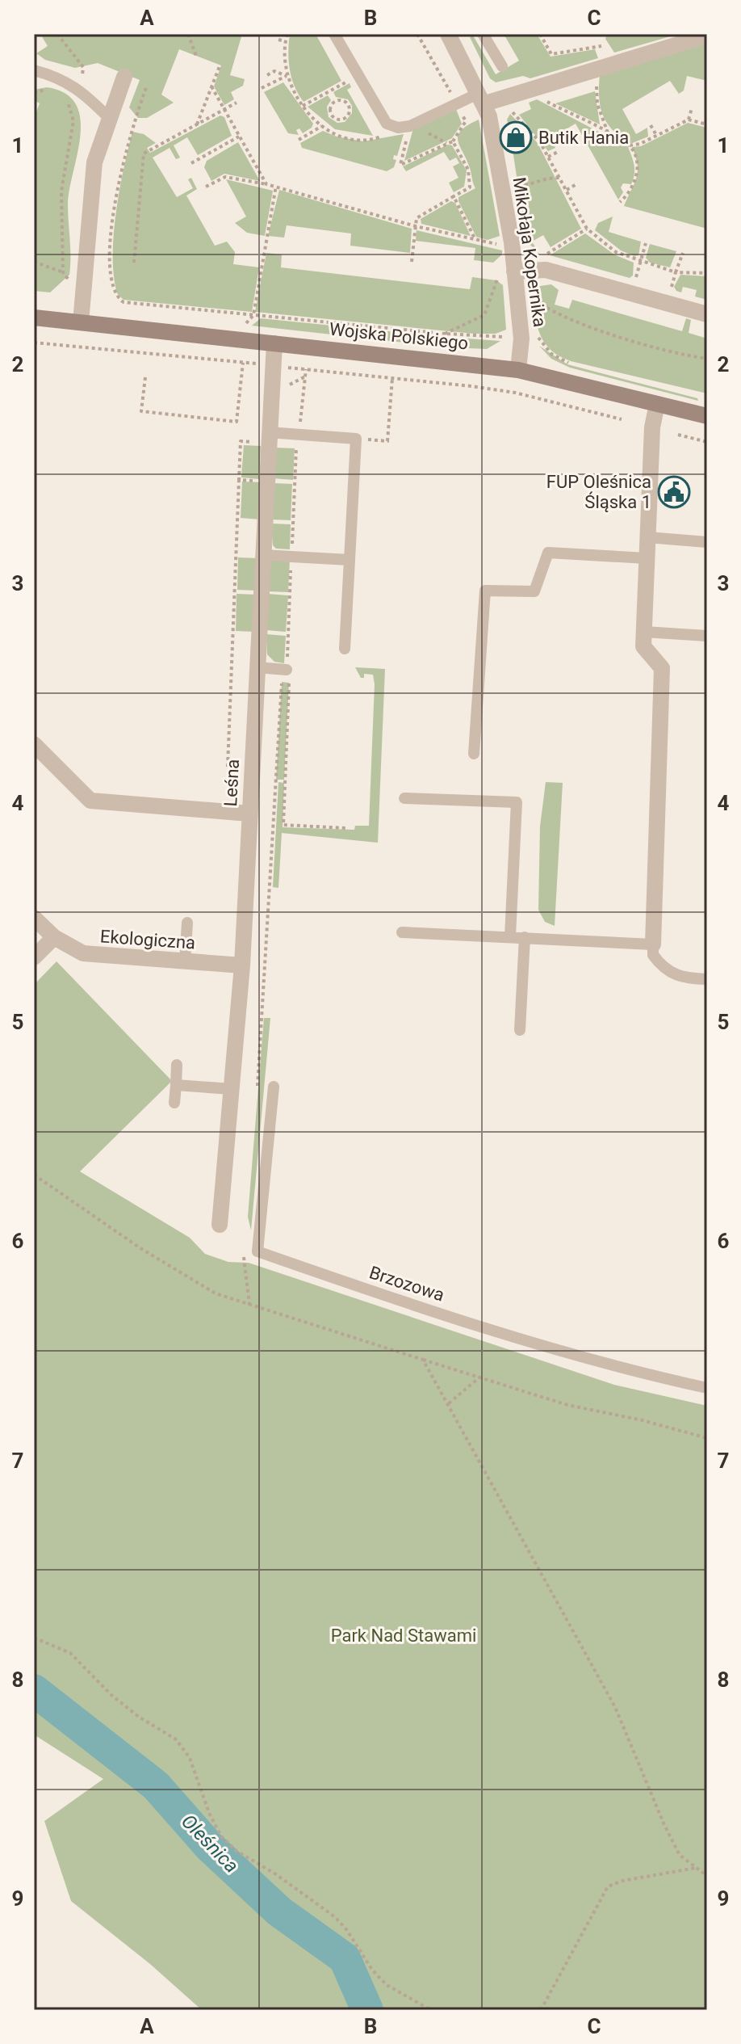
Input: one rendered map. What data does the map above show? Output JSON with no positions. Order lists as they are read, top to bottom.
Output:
{
  "streets": {
    "main road": ["Wojska Polskiego"],
    "street": ["Mikołaja Kopernika", "Leśna", "Ekologiczna"],
    "lane": ["Brzozowa"]
  },
  "crossings": [
    ["Mikołaja Kopernika", "Wojska Polskiego"],
    ["Wojska Polskiego", "Leśna"],
    ["Leśna", "Ekologiczna"]
  ],
  "water": ["Oleśnica"],
  "parks": ["Park Nad Stawami"],
  "places": {
    "shop": ["Butik Hania"],
    "public building": ["FUP Oleśnica Śląska 1"]
  },
  "grid": {
    "columns": ["A", "B", "C"],
    "rows": [
      "1",
      "2",
      "3",
      "4",
      "5",
      "6",
      "7",
      "8",
      "9"
    ]
  }
}
